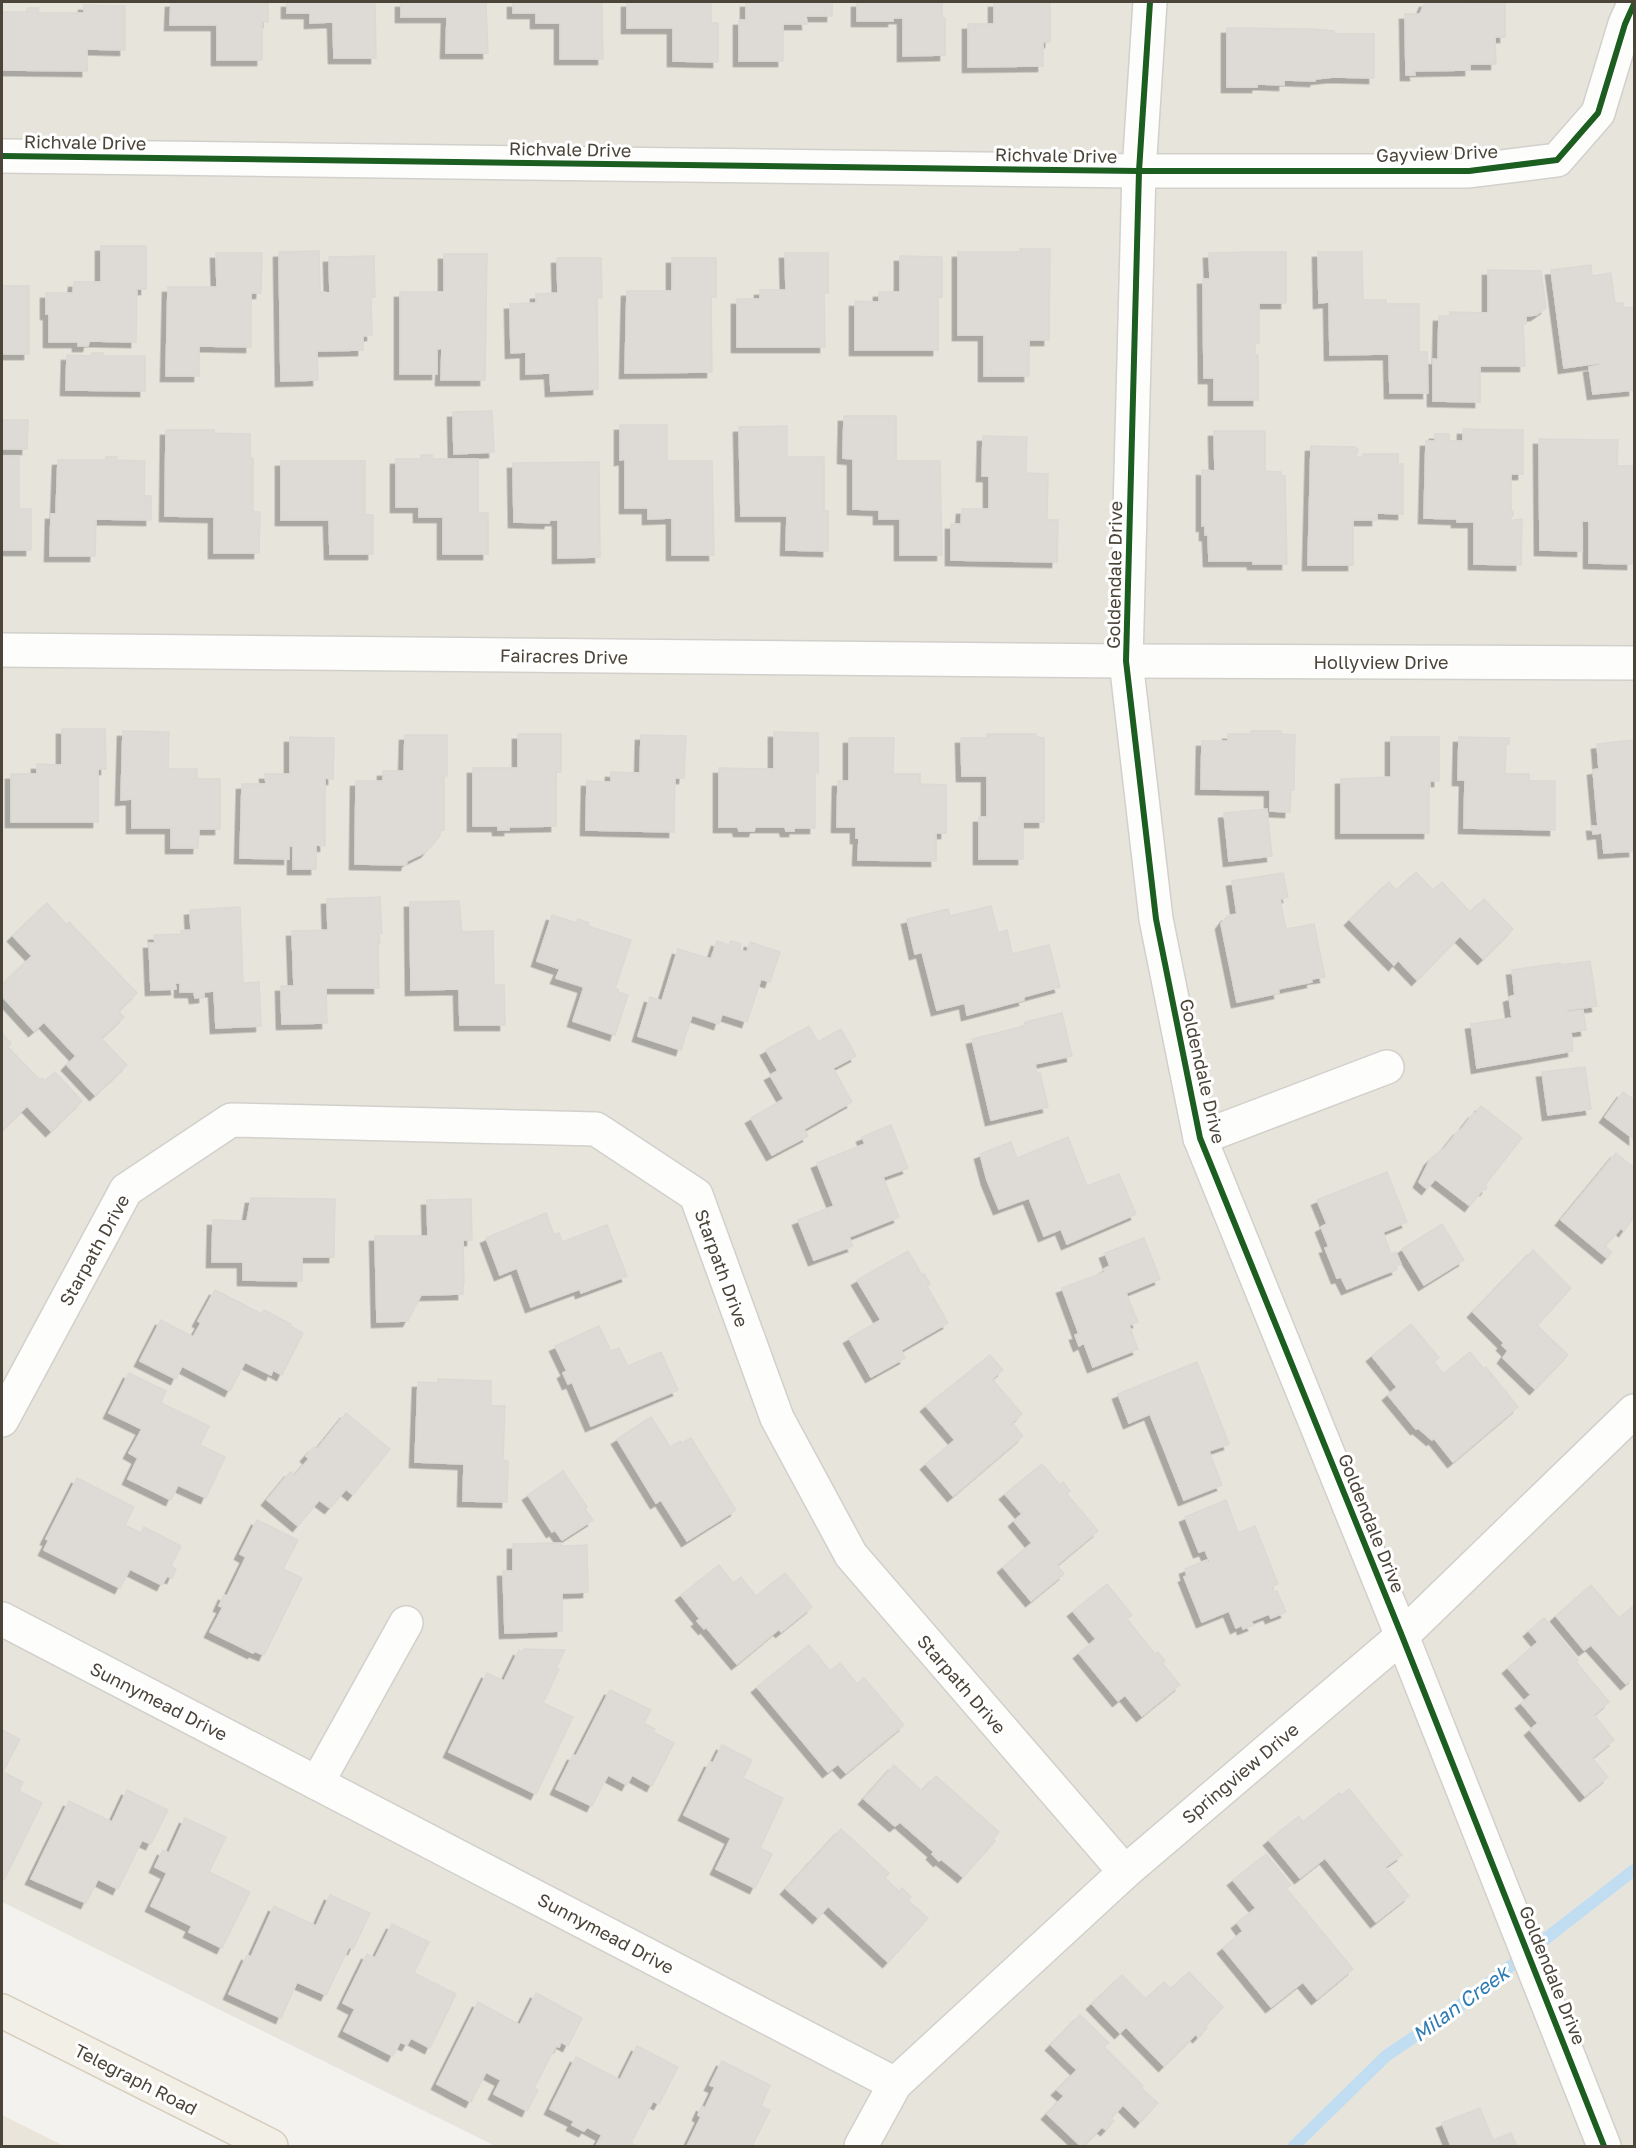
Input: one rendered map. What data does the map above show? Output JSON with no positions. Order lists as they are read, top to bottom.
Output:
{
  "streets": {
    "main road": ["Telegraph Road"],
    "street": [
      "Richvale Drive",
      "Gayview Drive",
      "Goldendale Drive",
      "Fairacres Drive",
      "Hollyview Drive",
      "Starpath Drive",
      "Sunnymead Drive",
      "Springview Drive"
    ]
  },
  "crossings": [
    ["Richvale Drive", "Gayview Drive"],
    ["Richvale Drive", "Goldendale Drive"],
    ["Gayview Drive", "Goldendale Drive"],
    ["Goldendale Drive", "Fairacres Drive"],
    ["Goldendale Drive", "Hollyview Drive"],
    ["Goldendale Drive", "Springview Drive"],
    ["Fairacres Drive", "Hollyview Drive"],
    ["Starpath Drive", "Springview Drive"],
    ["Sunnymead Drive", "Springview Drive"]
  ],
  "water": ["Milan Creek"]
}
